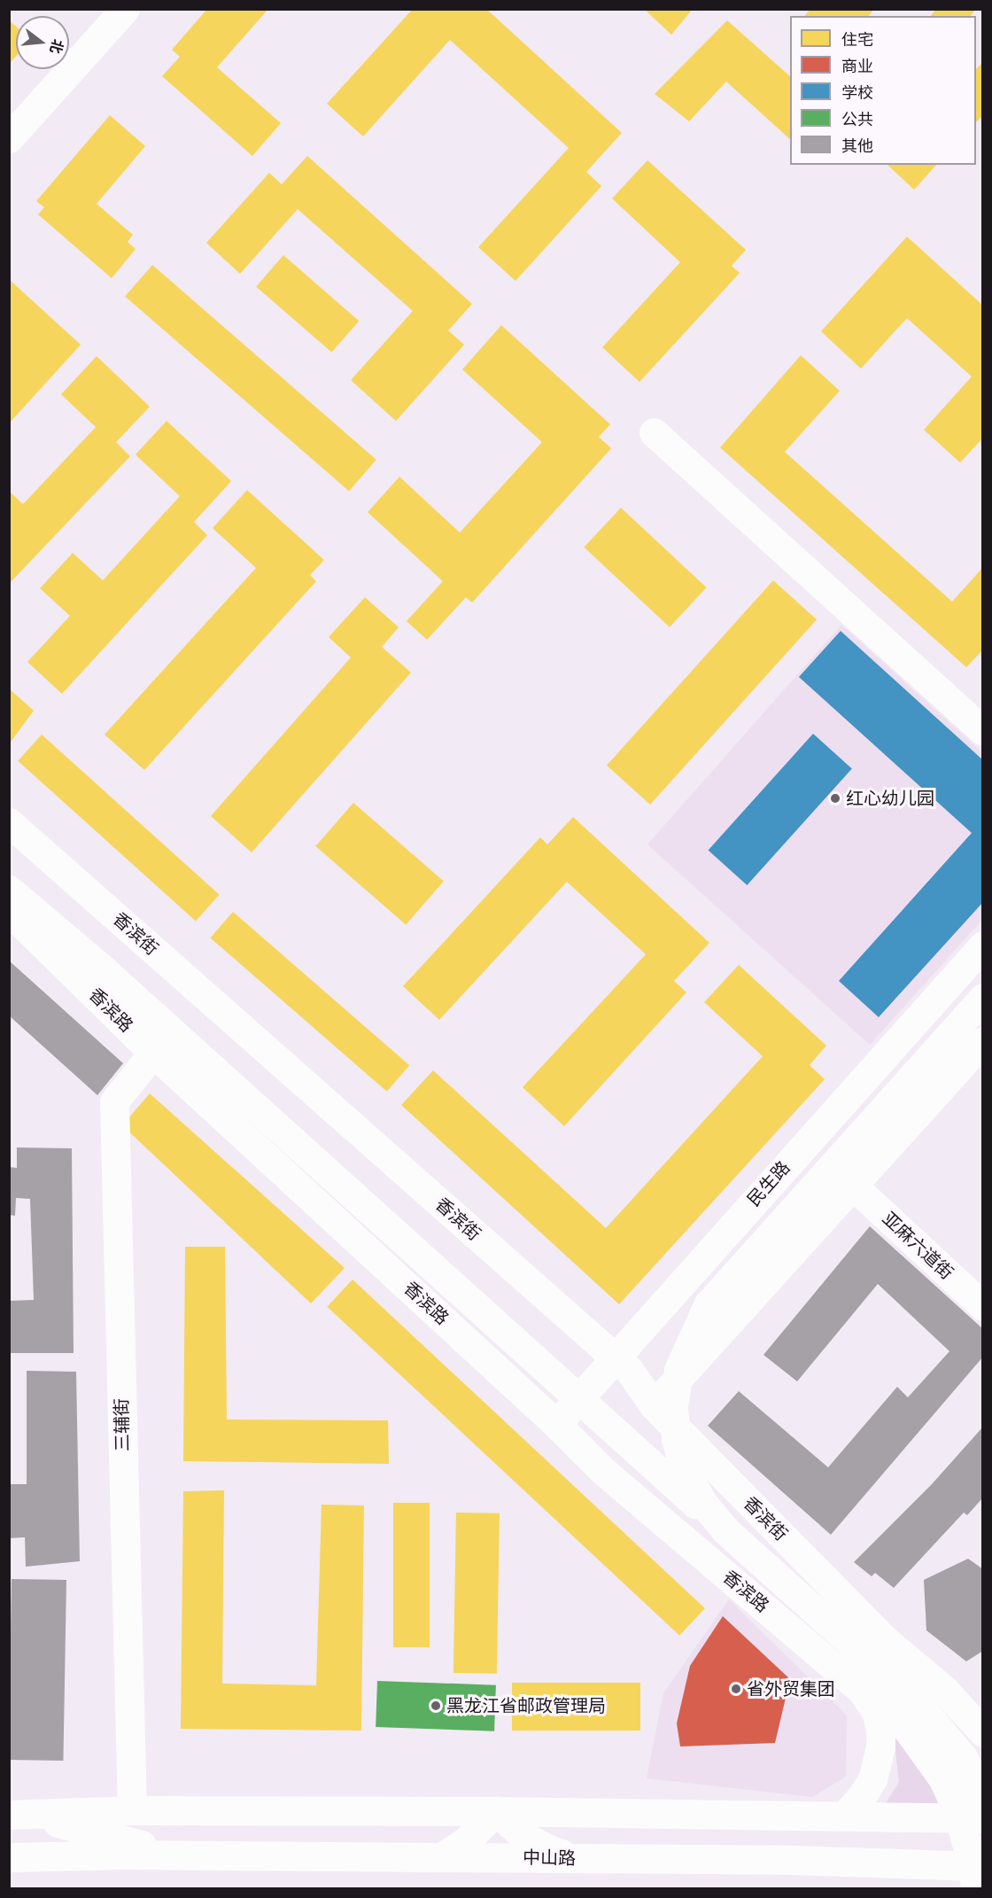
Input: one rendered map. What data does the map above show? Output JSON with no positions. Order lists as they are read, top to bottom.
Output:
{
  "streets": {
    "main road": [
      "香滨街",
      "香滨路",
      "民生路",
      "亚麻六道街",
      "三辅街",
      "中山路"
    ]
  },
  "crossings": [
    ["香滨街", "民生路"],
    ["香滨路", "民生路"],
    ["香滨路", "三辅街"]
  ],
  "places": ["红心幼儿园", "省外贸集团", "黑龙江省邮政管理局"],
  "legend": [
    "住宅",
    "商业",
    "学校",
    "公共",
    "其他"
  ],
  "north": "right"
}
